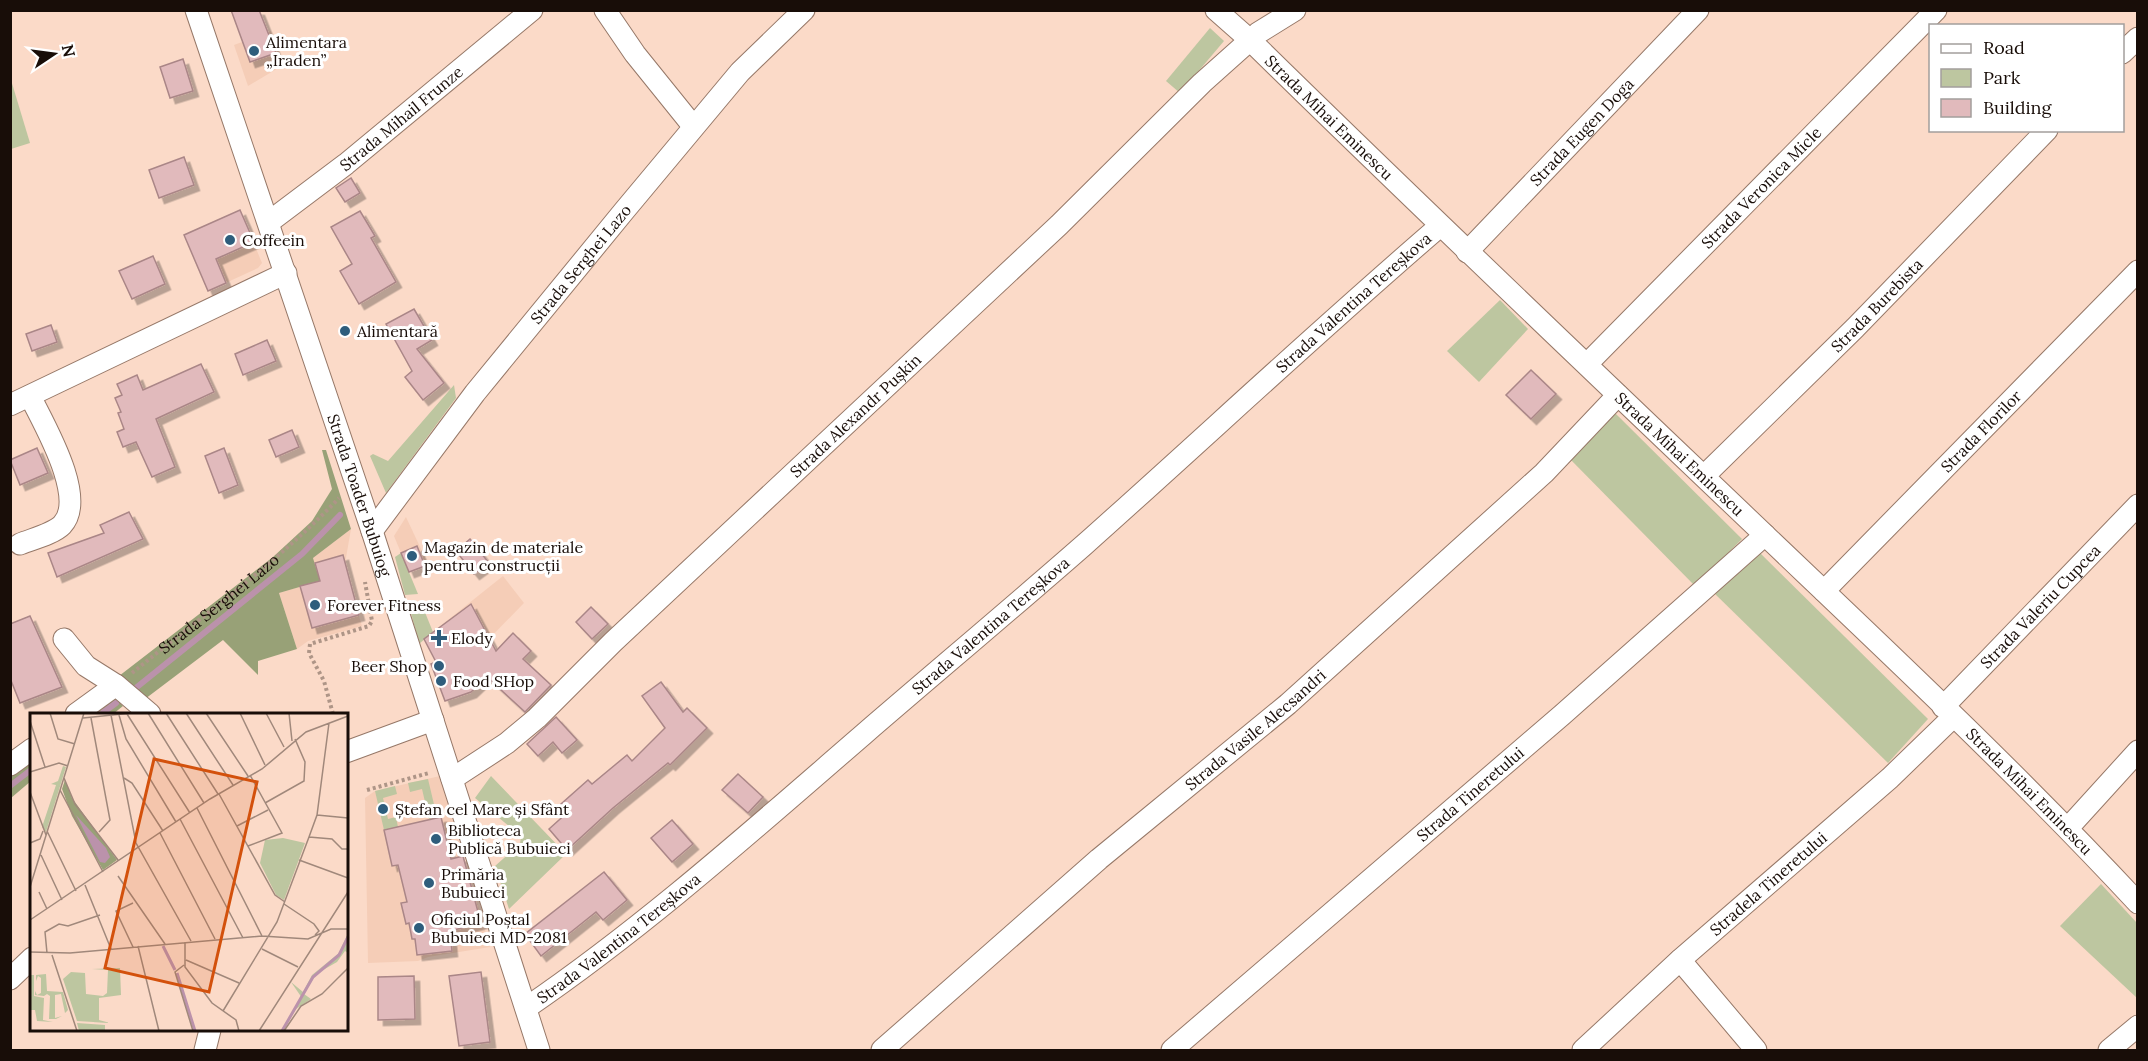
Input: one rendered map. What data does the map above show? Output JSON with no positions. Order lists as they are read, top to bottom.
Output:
{
  "streets": {
    "street": [
      "Strada Mihail Frunze",
      "Strada Mihai Eminescu",
      "Strada Eugen Doga",
      "Strada Veronica Micle",
      "Strada Serghei Lazo",
      "Strada Valentina Tereșkova",
      "Strada Burebista",
      "Strada Alexandr Pușkin",
      "Strada Florilor",
      "Strada Toader Bubuiog",
      "Strada Valeriu Cupcea",
      "Strada Vasile Alecsandri",
      "Strada Tineretului",
      "Stradela Tineretului"
    ]
  },
  "crossings": [
    ["Strada Mihail Frunze", "Strada Toader Bubuiog"],
    ["Strada Mihai Eminescu", "Strada Eugen Doga"],
    ["Strada Mihai Eminescu", "Strada Veronica Micle"],
    ["Strada Mihai Eminescu", "Strada Valentina Tereșkova"],
    ["Strada Mihai Eminescu", "Strada Burebista"],
    ["Strada Mihai Eminescu", "Strada Alexandr Pușkin"],
    ["Strada Mihai Eminescu", "Strada Florilor"],
    ["Strada Mihai Eminescu", "Strada Valeriu Cupcea"],
    ["Strada Mihai Eminescu", "Strada Vasile Alecsandri"],
    ["Strada Mihai Eminescu", "Strada Tineretului"],
    ["Strada Mihai Eminescu", "Stradela Tineretului"],
    ["Strada Serghei Lazo", "Strada Toader Bubuiog"],
    ["Strada Valentina Tereșkova", "Strada Toader Bubuiog"],
    ["Strada Alexandr Pușkin", "Strada Toader Bubuiog"],
    ["Strada Valeriu Cupcea", "Stradela Tineretului"]
  ],
  "places": {
    "other": [
      "Alimentara „Iraden”",
      "Coffeein",
      "Alimentară",
      "Magazin de materiale pentru construcții",
      "Forever Fitness",
      "Beer Shop",
      "Food SHop",
      "Ștefan cel Mare și Sfânt",
      "Biblioteca Publică Bubuieci",
      "Primăria Bubuieci",
      "Oficiul Poștal Bubuieci MD-2081"
    ],
    "health": ["Elody"]
  },
  "legend": ["Road", "Park", "Building"],
  "north": "right"
}
